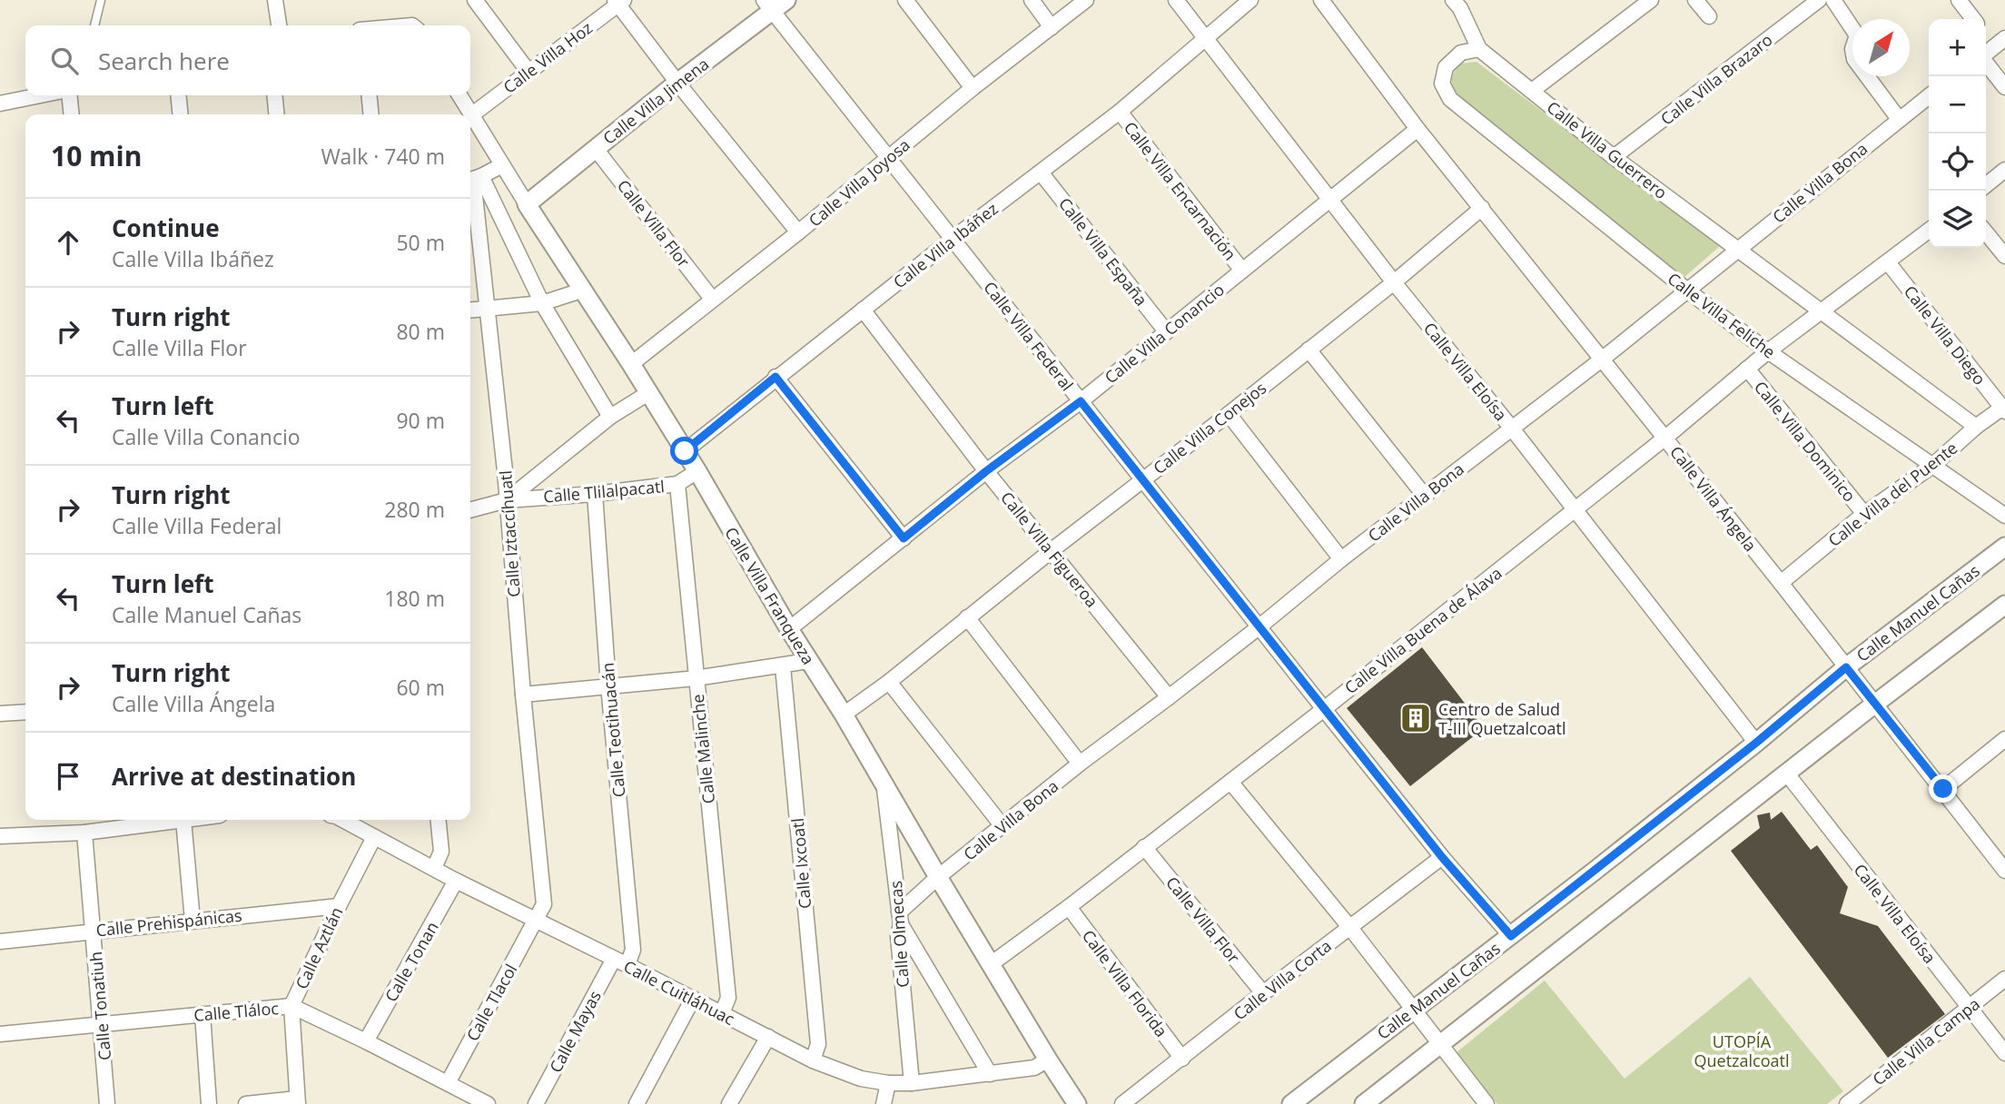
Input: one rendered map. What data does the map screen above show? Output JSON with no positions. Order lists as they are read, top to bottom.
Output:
{
  "streets": {
    "street": [
      "Calle Villa Hoz",
      "Calle Villa Brazaro",
      "Calle Villa Jimena",
      "Calle Villa Guerrero",
      "Calle Villa Joyosa",
      "Calle Villa Bona",
      "Calle Villa Encarnación",
      "Calle Villa Flor",
      "Calle Villa Ibáñez",
      "Calle Villa España",
      "Calle Villa Feliche",
      "Calle Villa Conancio",
      "Calle Villa Diego",
      "Calle Villa Federal",
      "Calle Villa Eloísa",
      "Calle Villa Conejos",
      "Calle Villa Dominico",
      "Calle Tlilalpacatl",
      "Calle Villa del Puente",
      "Calle Villa Ángela",
      "Calle Iztaccíhuatl",
      "Calle Villa Figueroa",
      "Calle Villa Franqueza",
      "Calle Manuel Cañas",
      "Calle Villa Buena de Álava",
      "Calle Teotihuacán",
      "Calle Malinche",
      "Calle Ixcoatl",
      "Calle Prehispánicas",
      "Calle Olmecas",
      "Calle Aztlán",
      "Calle Tonan",
      "Calle Villa Corta",
      "Calle Villa Florida",
      "Calle Cuitláhuac",
      "Calle Tlacol",
      "Calle Tonatiuh",
      "Calle Tláloc",
      "Calle Mayas",
      "Calle Villa Campa"
    ]
  },
  "crossings": [
    ["Calle Villa Hoz", "Calle Villa Franqueza"],
    ["Calle Villa Brazaro", "Calle Villa Guerrero"],
    ["Calle Villa Jimena", "Calle Villa Flor"],
    ["Calle Villa Jimena", "Calle Villa Federal"],
    ["Calle Villa Jimena", "Calle Villa Franqueza"],
    ["Calle Villa Guerrero", "Calle Villa Bona"],
    ["Calle Villa Guerrero", "Calle Villa Feliche"],
    ["Calle Villa Joyosa", "Calle Villa Flor"],
    ["Calle Villa Joyosa", "Calle Villa Federal"],
    ["Calle Villa Joyosa", "Calle Villa Franqueza"],
    ["Calle Villa Bona", "Calle Villa Feliche"],
    ["Calle Villa Bona", "Calle Villa Federal"],
    ["Calle Villa Bona", "Calle Villa Eloísa"],
    ["Calle Villa Bona", "Calle Villa Ángela"],
    ["Calle Villa Bona", "Calle Villa Figueroa"],
    ["Calle Villa Bona", "Calle Villa Franqueza"],
    ["Calle Villa Bona", "Calle Olmecas"],
    ["Calle Villa Encarnación", "Calle Villa Ibáñez"],
    ["Calle Villa Encarnación", "Calle Villa Conancio"],
    ["Calle Villa Flor", "Calle Villa Buena de Álava"],
    ["Calle Villa Flor", "Calle Villa Corta"],
    ["Calle Villa Ibáñez", "Calle Villa España"],
    ["Calle Villa Ibáñez", "Calle Villa Federal"],
    ["Calle Villa Ibáñez", "Calle Villa Eloísa"],
    ["Calle Villa Ibáñez", "Calle Villa Figueroa"],
    ["Calle Villa Ibáñez", "Calle Villa Franqueza"],
    ["Calle Villa España", "Calle Villa Conancio"],
    ["Calle Villa Feliche", "Calle Villa del Puente"],
    ["Calle Villa Feliche", "Calle Villa Buena de Álava"],
    ["Calle Villa Conancio", "Calle Villa Federal"],
    ["Calle Villa Conancio", "Calle Villa Eloísa"],
    ["Calle Villa Conancio", "Calle Villa Ángela"],
    ["Calle Villa Conancio", "Calle Villa Figueroa"],
    ["Calle Villa Conancio", "Calle Villa Franqueza"],
    ["Calle Villa Diego", "Calle Villa del Puente"],
    ["Calle Villa Diego", "Calle Villa Buena de Álava"],
    ["Calle Villa Federal", "Calle Villa Conejos"],
    ["Calle Villa Federal", "Calle Manuel Cañas"],
    ["Calle Villa Federal", "Calle Villa Buena de Álava"],
    ["Calle Villa Federal", "Calle Villa Corta"],
    ["Calle Villa Eloísa", "Calle Villa Conejos"],
    ["Calle Villa Eloísa", "Calle Manuel Cañas"],
    ["Calle Villa Eloísa", "Calle Villa Buena de Álava"],
    ["Calle Villa Eloísa", "Calle Villa Campa"],
    ["Calle Villa Conejos", "Calle Villa Ángela"],
    ["Calle Villa Conejos", "Calle Villa Figueroa"],
    ["Calle Villa Conejos", "Calle Villa Franqueza"],
    ["Calle Villa Dominico", "Calle Villa del Puente"],
    ["Calle Villa Dominico", "Calle Villa Buena de Álava"],
    ["Calle Tlilalpacatl", "Calle Iztaccíhuatl"],
    ["Calle Tlilalpacatl", "Calle Villa Franqueza"],
    ["Calle Tlilalpacatl", "Calle Teotihuacán"],
    ["Calle Tlilalpacatl", "Calle Malinche"],
    ["Calle Villa del Puente", "Calle Villa Ángela"],
    ["Calle Villa Ángela", "Calle Manuel Cañas"],
    ["Calle Villa Ángela", "Calle Villa Buena de Álava"],
    ["Calle Iztaccíhuatl", "Calle Cuitláhuac"],
    ["Calle Iztaccíhuatl", "Calle Tlacol"],
    ["Calle Villa Franqueza", "Calle Villa Buena de Álava"],
    ["Calle Villa Franqueza", "Calle Olmecas"],
    ["Calle Villa Franqueza", "Calle Cuitláhuac"],
    ["Calle Villa Buena de Álava", "Calle Villa Florida"],
    ["Calle Teotihuacán", "Calle Cuitláhuac"],
    ["Calle Teotihuacán", "Calle Mayas"],
    ["Calle Malinche", "Calle Cuitláhuac"],
    ["Calle Ixcoatl", "Calle Cuitláhuac"],
    ["Calle Prehispánicas", "Calle Aztlán"],
    ["Calle Prehispánicas", "Calle Tonatiuh"],
    ["Calle Olmecas", "Calle Cuitláhuac"],
    ["Calle Aztlán", "Calle Cuitláhuac"],
    ["Calle Aztlán", "Calle Tláloc"],
    ["Calle Tonan", "Calle Cuitláhuac"],
    ["Calle Tonan", "Calle Tláloc"],
    ["Calle Villa Corta", "Calle Villa Florida"],
    ["Calle Cuitláhuac", "Calle Tlacol"],
    ["Calle Cuitláhuac", "Calle Mayas"],
    ["Calle Tlacol", "Calle Tláloc"],
    ["Calle Tonatiuh", "Calle Tláloc"]
  ],
  "parks": ["UTOPÍA Quetzalcoatl"],
  "places": {
    "building": ["Centro de Salud T-III Quetzalcoatl"]
  },
  "north": "top right",
  "page": {
    "map_buttons": ["+", "−"],
    "search": "Search here",
    "heading": ["10 min", "Walk · 740 m"],
    "list": [
      ["Continue", "Calle Villa Ibáñez", "50 m"],
      ["Turn right", "Calle Villa Flor", "80 m"],
      ["Turn left", "Calle Villa Conancio", "90 m"],
      ["Turn right", "Calle Villa Federal", "280 m"],
      ["Turn left", "Calle Manuel Cañas", "180 m"],
      ["Turn right", "Calle Villa Ángela", "60 m"],
      "Arrive at destination"
    ]
  }
}
